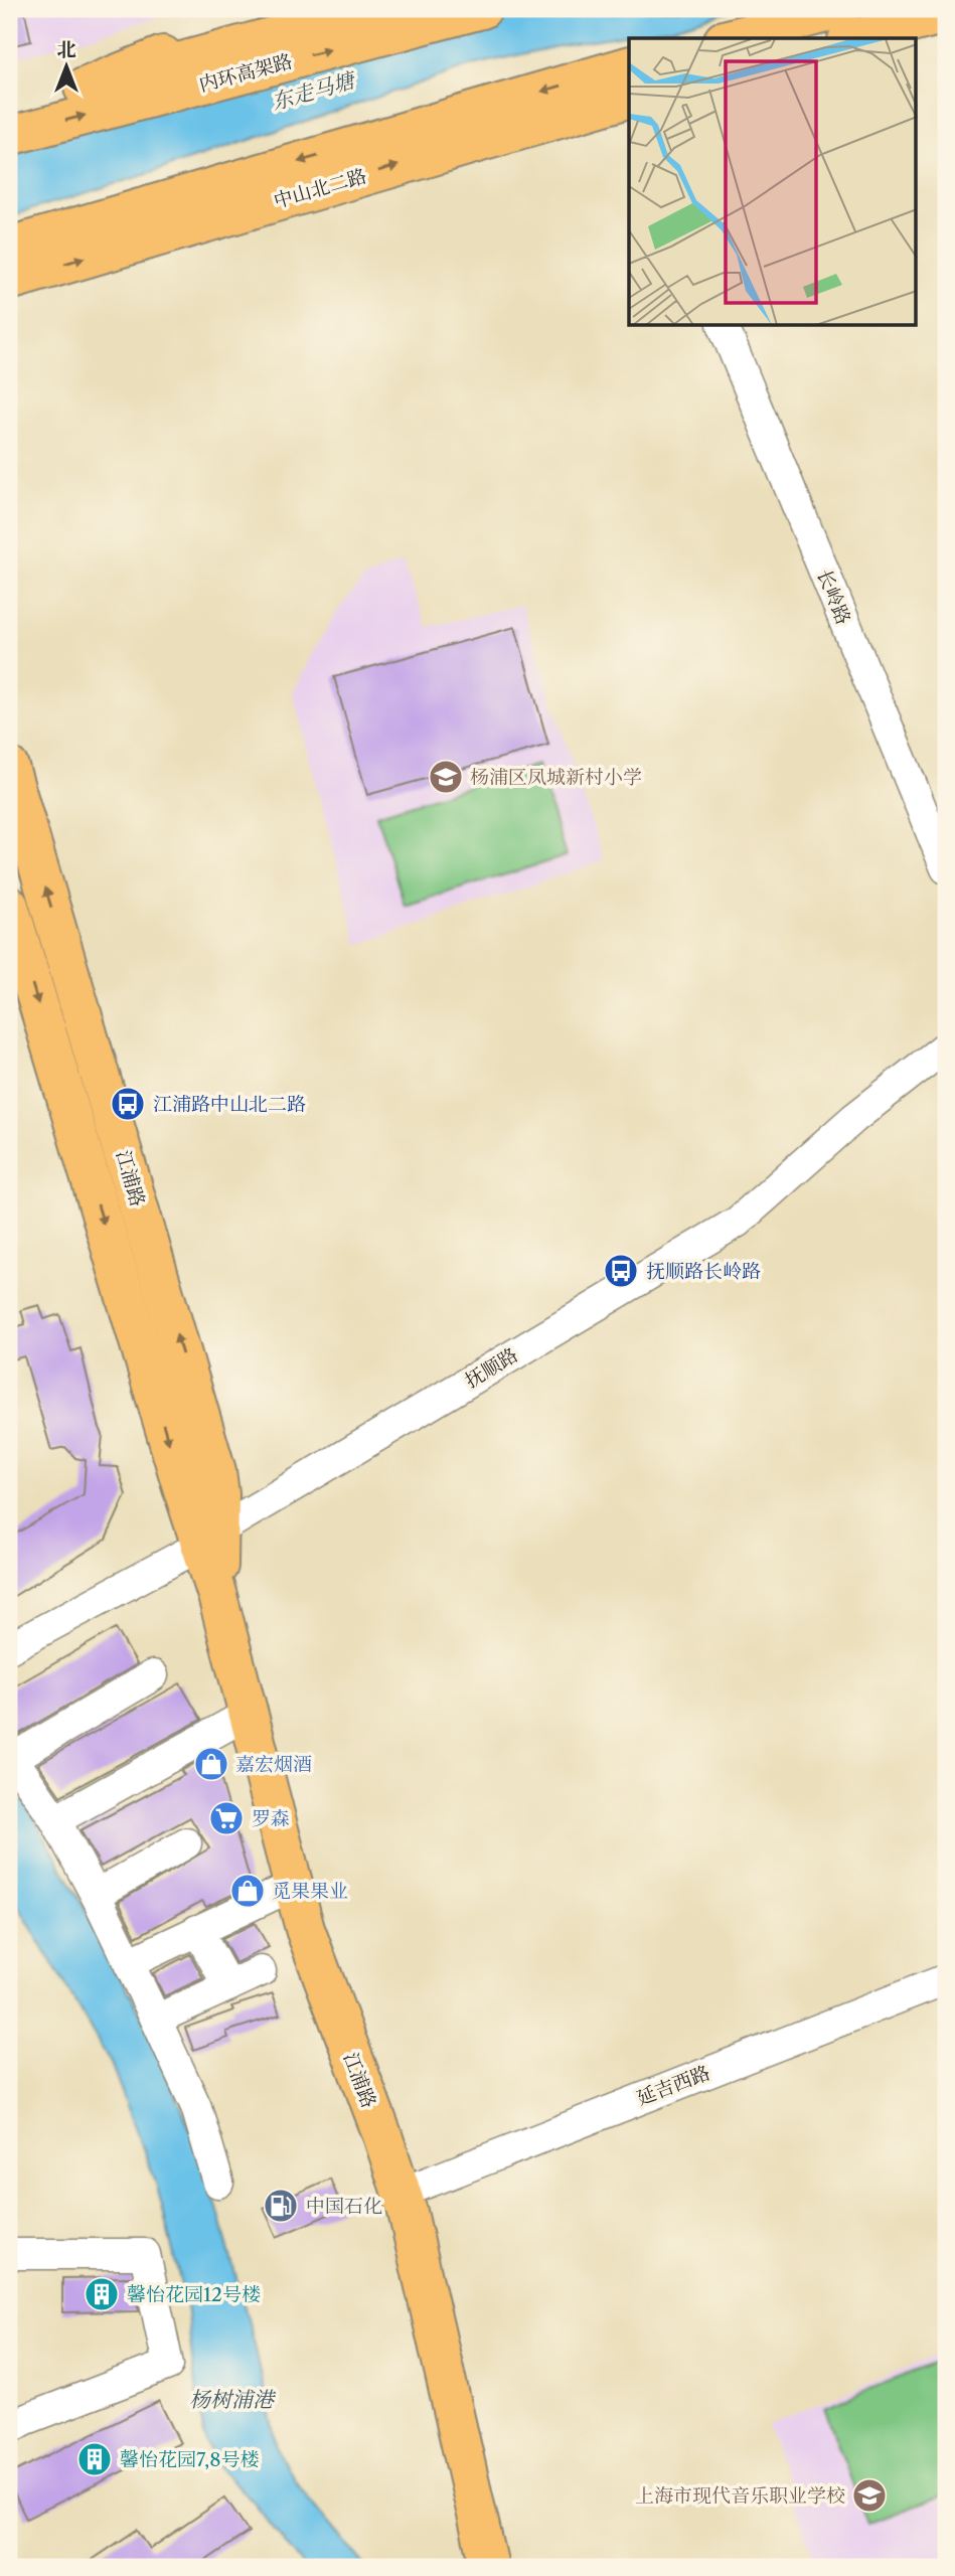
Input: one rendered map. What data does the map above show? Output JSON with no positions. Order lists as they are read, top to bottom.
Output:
{
  "streets": {
    "main road": ["内环高架路", "中山北二路", "江浦路"],
    "street": ["长岭路", "抚顺路", "延吉西路"]
  },
  "crossings": [
    ["江浦路", "抚顺路"],
    ["江浦路", "延吉西路"]
  ],
  "water": ["东走马塘", "杨树浦港"],
  "places": {
    "school or university": ["杨浦区凤城新村小学", "上海市现代音乐职业学校"],
    "bus stop": ["江浦路中山北二路", "抚顺路长岭路"],
    "shop": ["嘉宏烟酒", "觅果果业"],
    "supermarket": ["罗森"],
    "fuel station": ["中国石化"],
    "building": ["馨怡花园12号楼", "馨怡花园7,8号楼"]
  },
  "north": "top"
}
